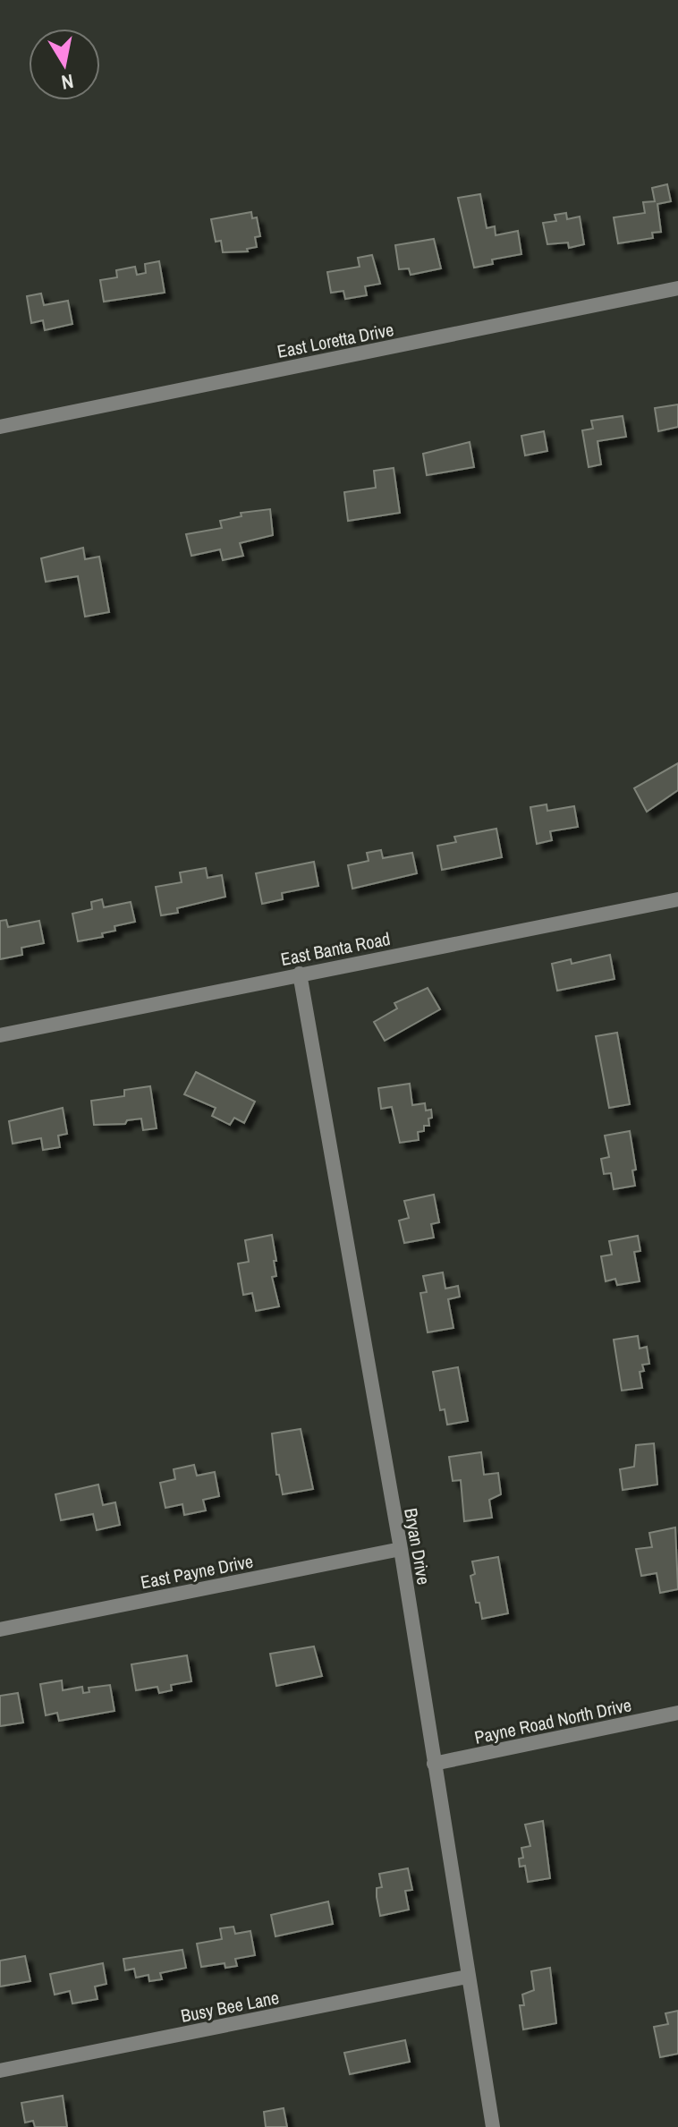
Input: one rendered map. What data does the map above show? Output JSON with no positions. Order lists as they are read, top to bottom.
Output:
{
  "streets": {
    "street": [
      "East Loretta Drive",
      "East Banta Road",
      "Bryan Drive",
      "East Payne Drive",
      "Payne Road North Drive",
      "Busy Bee Lane"
    ]
  },
  "crossings": [
    ["East Banta Road", "Bryan Drive"],
    ["Bryan Drive", "East Payne Drive"],
    ["Bryan Drive", "Payne Road North Drive"],
    ["Bryan Drive", "Busy Bee Lane"]
  ],
  "north": "bottom"
}
